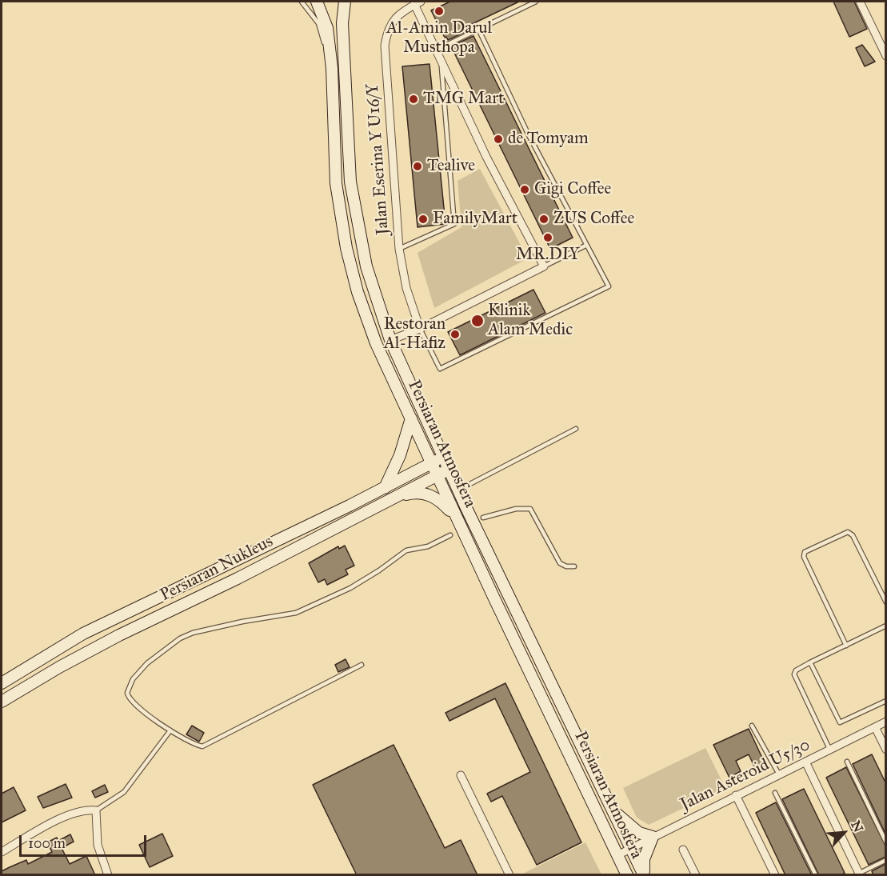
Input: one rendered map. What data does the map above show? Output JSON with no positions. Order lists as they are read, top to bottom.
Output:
{
  "streets": {
    "street": [
      "Jalan Eserina Y U16/Y",
      "Persiaran Atmosfera",
      "Persiaran Nukleus",
      "Jalan Asteroid U5/30"
    ]
  },
  "crossings": [
    ["Persiaran Atmosfera", "Persiaran Nukleus"],
    ["Persiaran Atmosfera", "Jalan Asteroid U5/30"]
  ],
  "places": [
    "Al-Amin Darul Musthopa",
    "TMG Mart",
    "de Tomyam",
    "Tealive",
    "Gigi Coffee",
    "FamilyMart",
    "ZUS Coffee",
    "MR.DIY",
    "Klinik Alam Medic",
    "Restoran Al-Hafiz"
  ],
  "scale_bar": "100 m",
  "north": "top right"
}
